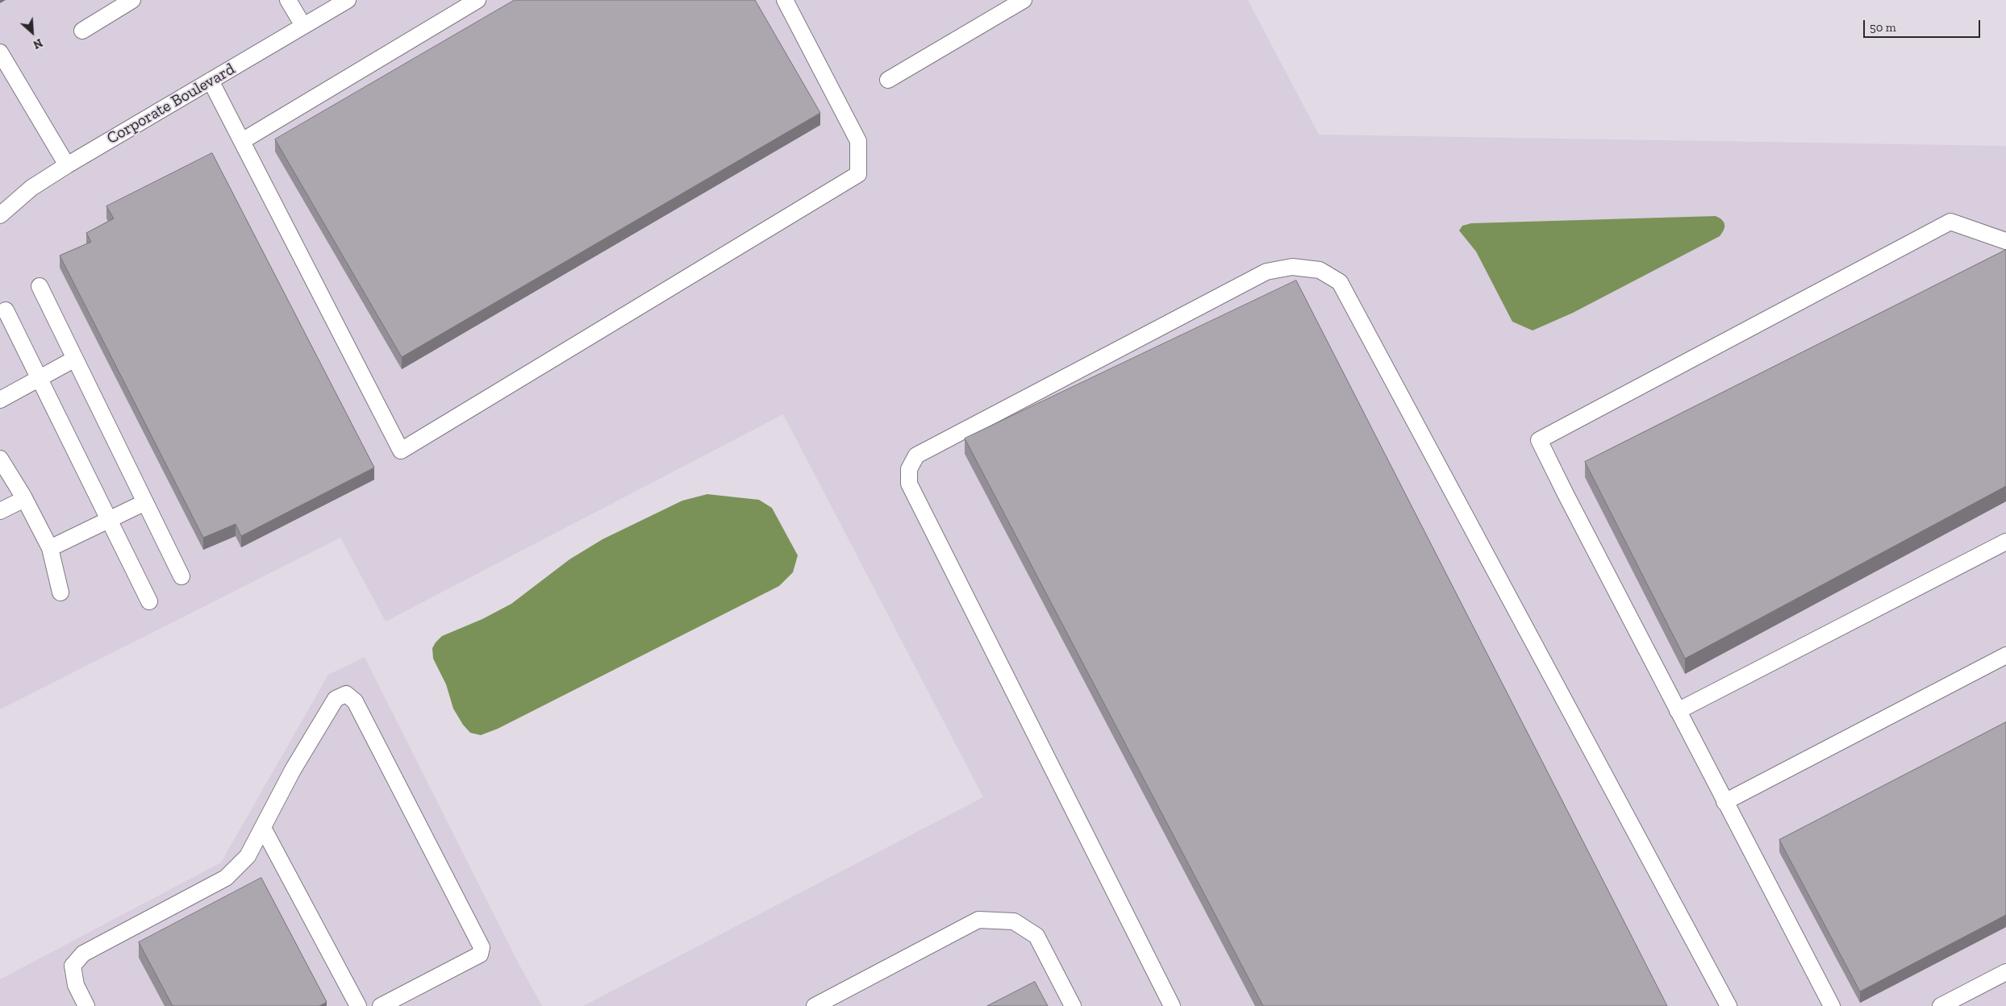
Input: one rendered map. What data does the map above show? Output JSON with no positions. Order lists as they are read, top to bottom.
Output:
{
  "streets": {
    "street": ["Corporate Boulevard"]
  },
  "scale_bar": "50 m",
  "north": "bottom right"
}
